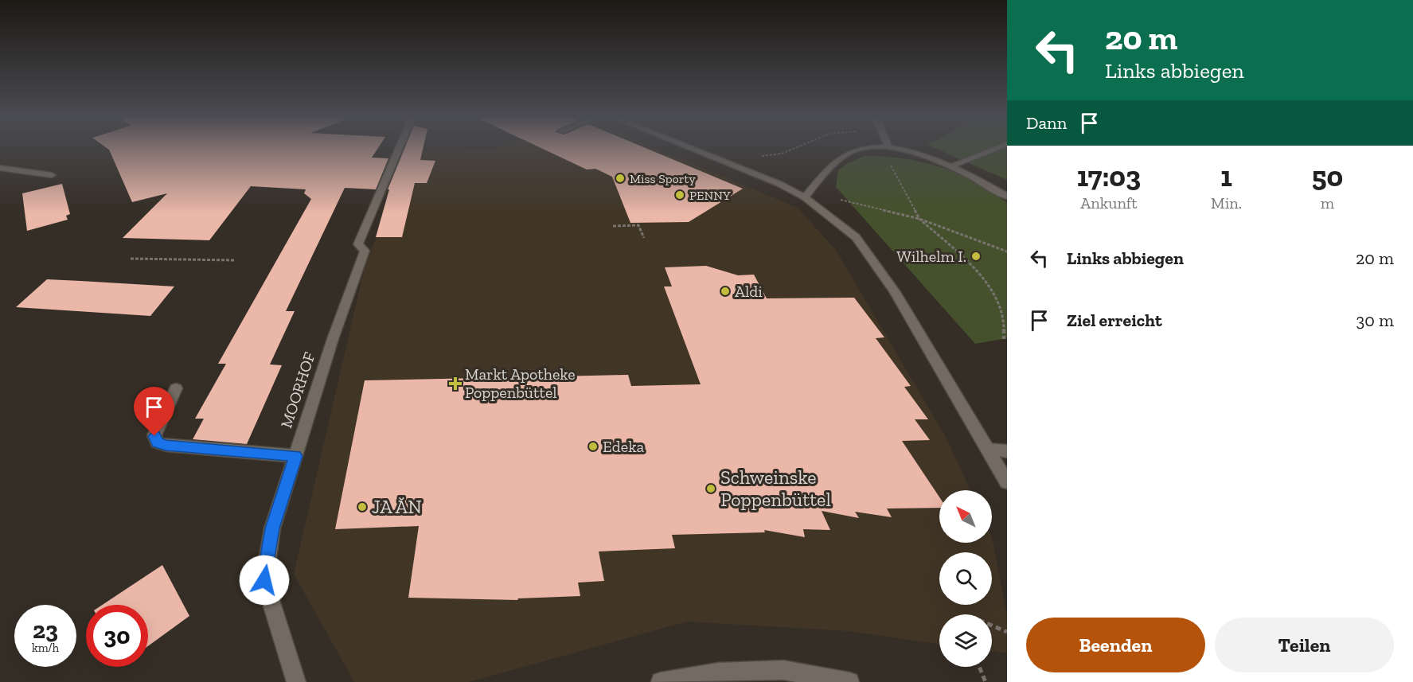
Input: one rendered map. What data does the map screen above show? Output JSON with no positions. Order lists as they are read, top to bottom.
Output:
{
  "streets": {
    "street": ["MOORHOF"]
  },
  "places": {
    "other": [
      "Miss Sporty",
      "PENNY",
      "Wilhelm I.",
      "Aldi",
      "Edeka",
      "Schweinske Poppenbüttel",
      "JA ĂN"
    ],
    "health": ["Markt Apotheke Poppenbüttel"]
  },
  "north": "top left",
  "page": {
    "turn": ["20 m", "Links abbiegen"],
    "then": "Dann",
    "eta": [
      "17:03",
      "Ankunft",
      "1",
      "Min.",
      "50",
      "m"
    ],
    "list": [
      {
        "name": "Links abbiegen",
        "value": "20 m"
      },
      {
        "name": "Ziel erreicht",
        "value": "30 m"
      }
    ],
    "speed": "23 km/h",
    "limit": "30",
    "buttons": ["Beenden", "Teilen"]
  }
}
